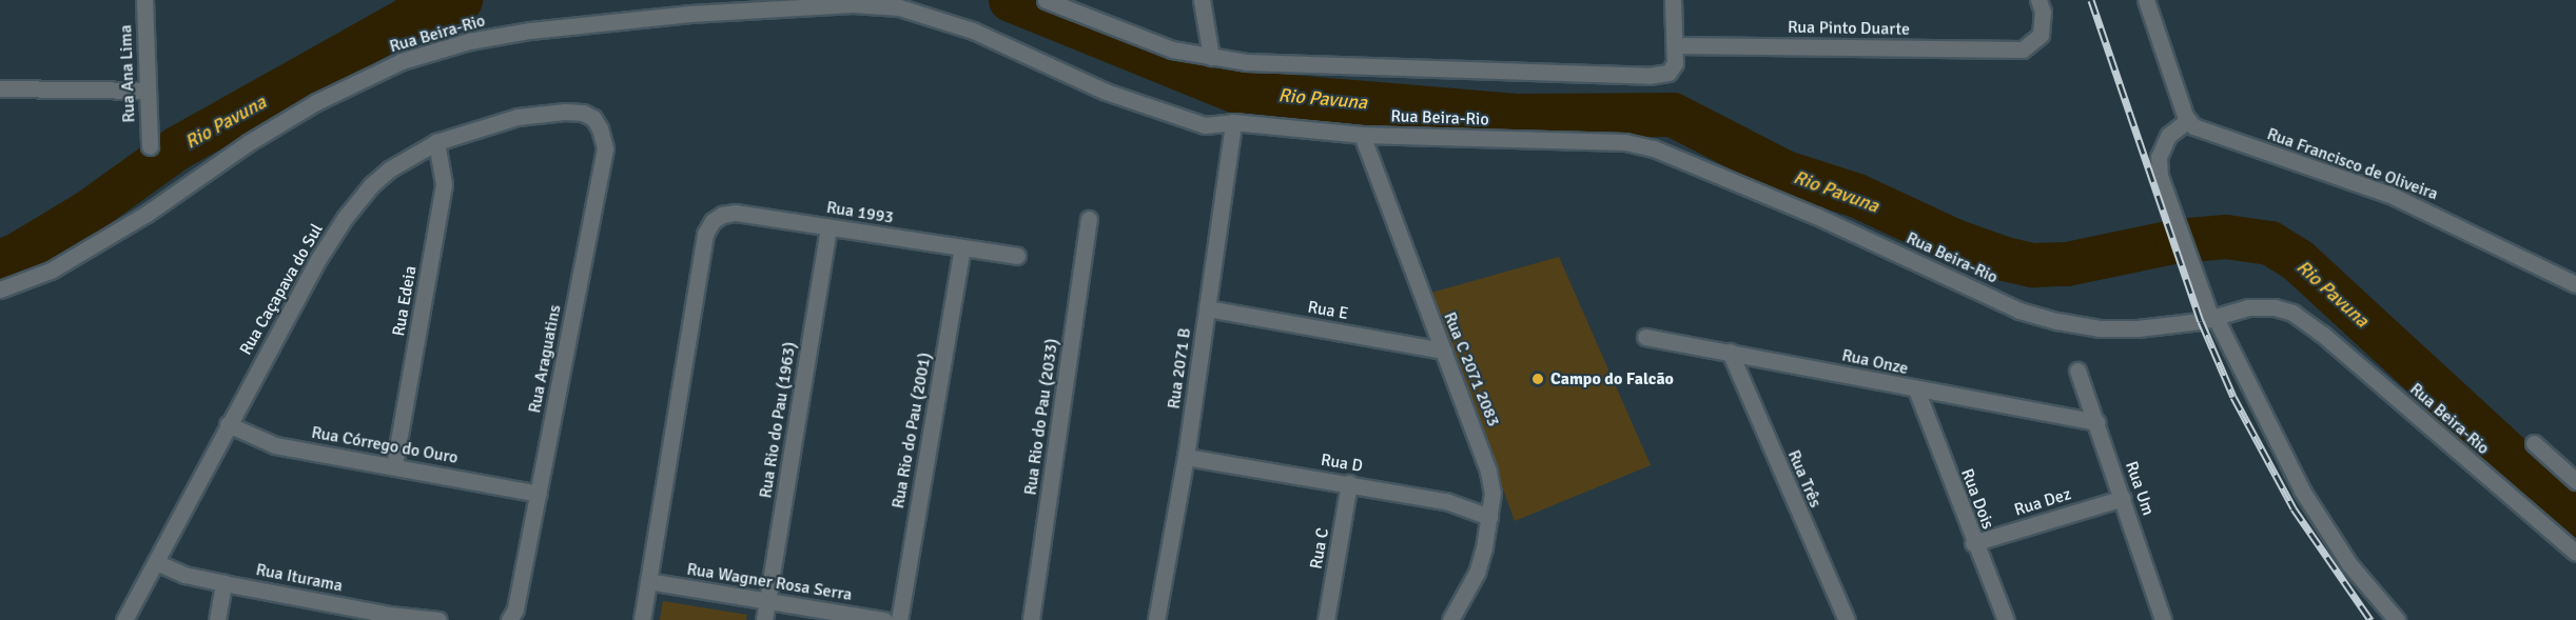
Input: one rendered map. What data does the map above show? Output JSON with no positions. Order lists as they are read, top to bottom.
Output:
{
  "streets": {
    "street": [
      "Rua Pinto Duarte",
      "Rua Beira-Rio",
      "Rua Ana Lima",
      "Rua Francisco de Oliveira",
      "Rua 1993",
      "Rua Caçapava do Sul",
      "Rua Edeia",
      "Rua E",
      "Rua Araguatins",
      "Rua Onze",
      "Rua 2071 B",
      "Rua C 2071 2083",
      "Rua Rio do Pau (2033)",
      "Rua Rio do Pau (1963)",
      "Rua Rio do Pau (2001)",
      "Rua Córrego do Ouro",
      "Rua D",
      "Rua Três",
      "Rua Um",
      "Rua Dois",
      "Rua Dez",
      "Rua C",
      "Rua Iturama",
      "Rua Wagner Rosa Serra"
    ]
  },
  "crossings": [
    ["Rua Beira-Rio", "Rua 2071 B"],
    ["Rua Beira-Rio", "Rua C 2071 2083"],
    ["Rua 1993", "Rua Rio do Pau (1963)"],
    ["Rua 1993", "Rua Rio do Pau (2001)"],
    ["Rua 1993", "Rua Wagner Rosa Serra"],
    ["Rua Caçapava do Sul", "Rua Edeia"],
    ["Rua Caçapava do Sul", "Rua Araguatins"],
    ["Rua Caçapava do Sul", "Rua Córrego do Ouro"],
    ["Rua Caçapava do Sul", "Rua Iturama"],
    ["Rua Edeia", "Rua Córrego do Ouro"],
    ["Rua E", "Rua 2071 B"],
    ["Rua E", "Rua C 2071 2083"],
    ["Rua Araguatins", "Rua Córrego do Ouro"],
    ["Rua Onze", "Rua Três"],
    ["Rua Onze", "Rua Um"],
    ["Rua Onze", "Rua Dois"],
    ["Rua 2071 B", "Rua D"],
    ["Rua C 2071 2083", "Rua D"],
    ["Rua Rio do Pau (1963)", "Rua Wagner Rosa Serra"],
    ["Rua D", "Rua C"],
    ["Rua Um", "Rua Dez"],
    ["Rua Dois", "Rua Dez"]
  ],
  "water": ["Rio Pavuna"],
  "places": ["Campo do Falcão"]
}
